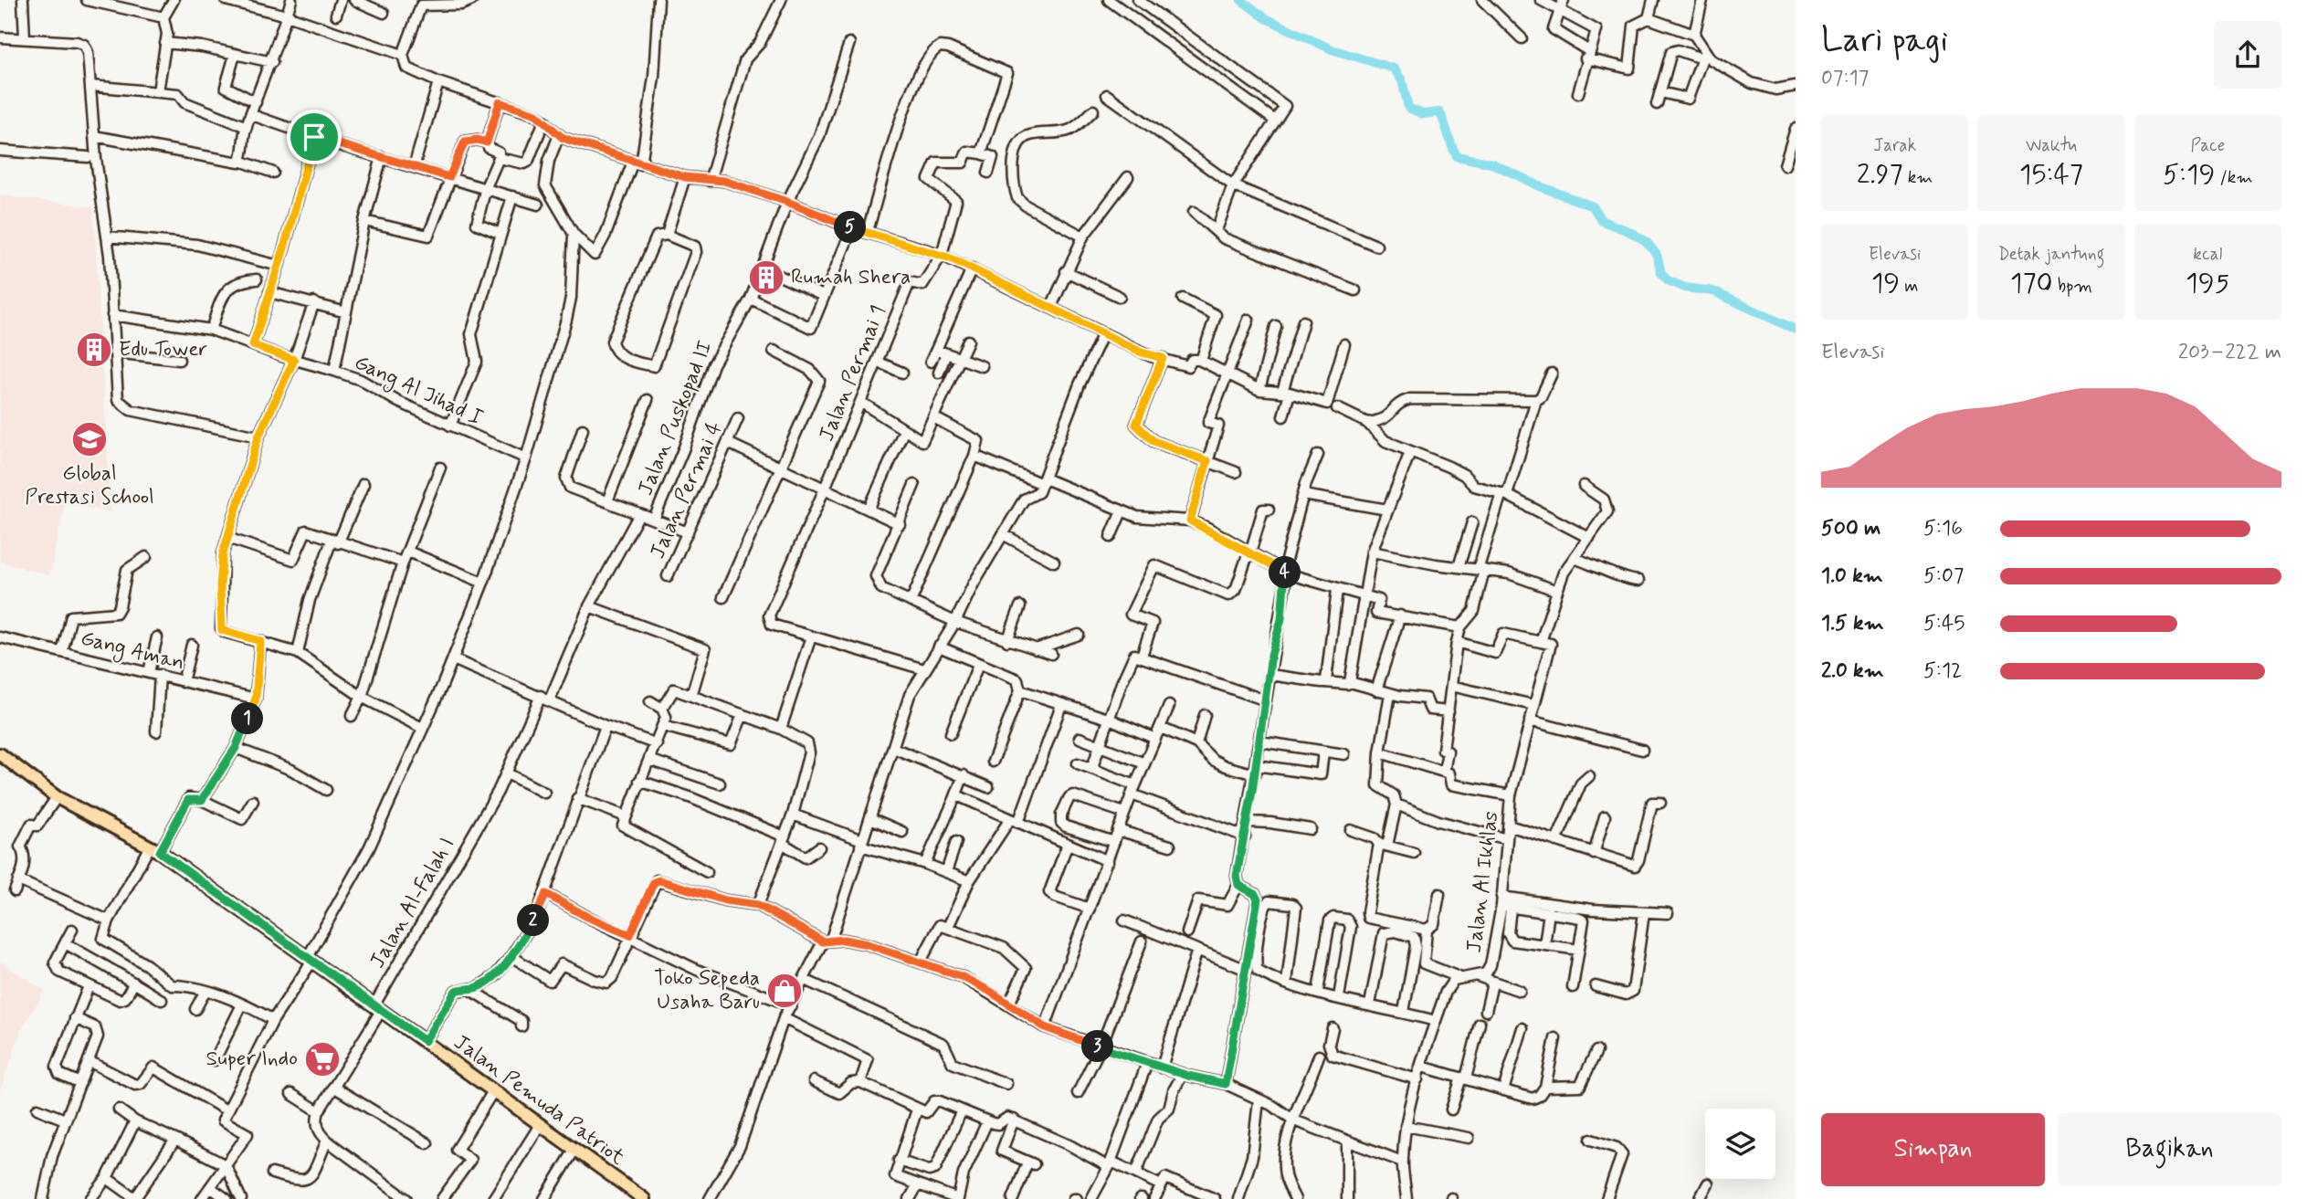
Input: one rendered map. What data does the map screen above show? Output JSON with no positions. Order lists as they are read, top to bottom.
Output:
{
  "streets": {
    "main road": ["Jalan Pemuda Patriot"],
    "street": [
      "Jalan Permai 1",
      "Gang Al Jihad I",
      "Jalan Puskopad II",
      "Jalan Permai 4",
      "Gang Aman",
      "Jalan Al Ikhlas",
      "Jalan Al-Falah I"
    ]
  },
  "crossings": [
    ["Jalan Al-Falah I", "Jalan Pemuda Patriot"]
  ],
  "places": {
    "building": ["Rumah Shera", "Edu Tower"],
    "school or university": ["Global Prestasi School"],
    "shop": ["Toko Sepeda Usaha Baru"],
    "supermarket": ["Super Indo"]
  },
  "page": {
    "heading": ["Lari pagi", "07:17"],
    "stats": [
      ["Jarak", "2.97 km"],
      ["Waktu", "15:47"],
      ["Pace", "5:19 /km"],
      ["Elevasi", "19 m"],
      ["Detak jantung", "170 bpm"],
      ["kcal", "195"]
    ],
    "pins": [
      "5",
      "4",
      "1",
      "2",
      "3"
    ],
    "chart": ["Elevasi", "203–222 m"],
    "list": [
      {
        "name": "500 m",
        "note": "5:16"
      },
      {
        "name": "1.0 km",
        "note": "5:07"
      },
      {
        "name": "1.5 km",
        "note": "5:45"
      },
      {
        "name": "2.0 km",
        "note": "5:12"
      }
    ],
    "buttons": ["Simpan", "Bagikan"]
  }
}
